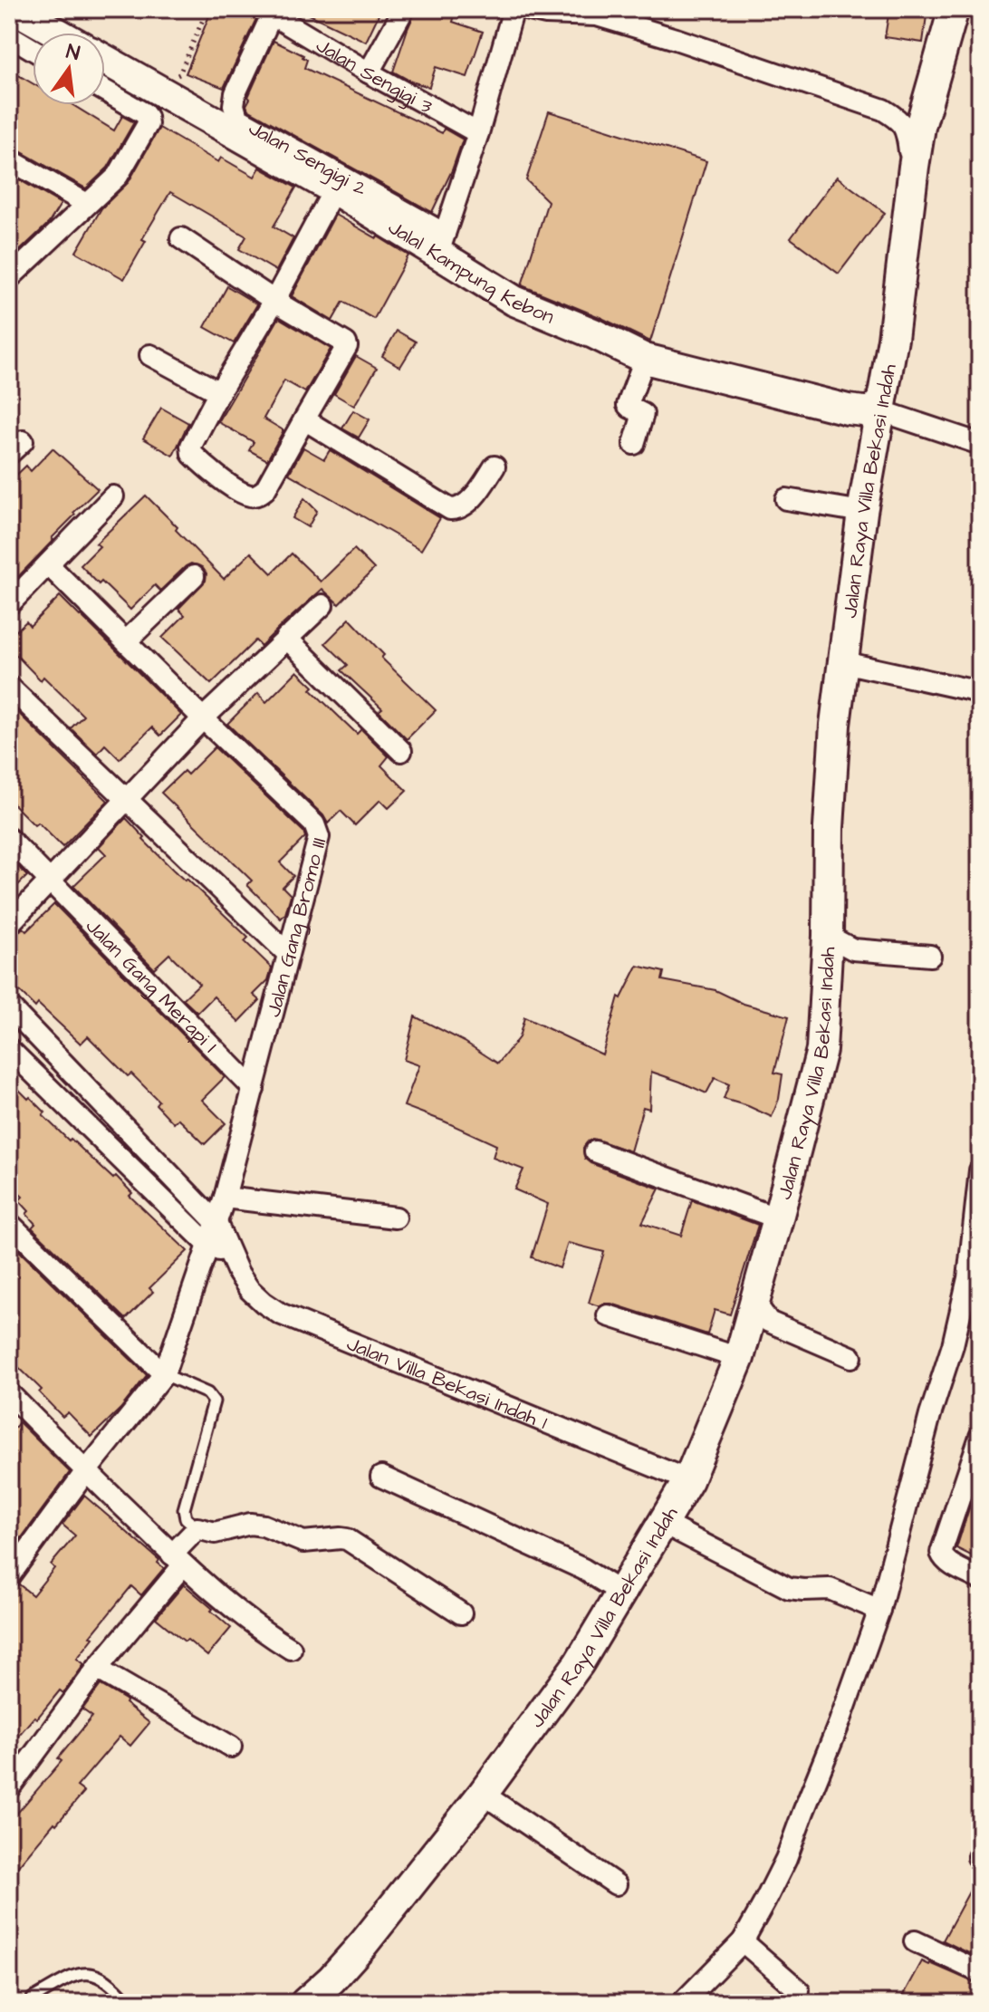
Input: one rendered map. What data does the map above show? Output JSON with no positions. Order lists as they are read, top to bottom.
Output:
{
  "streets": {
    "main road": ["Jalal Kampung Kebon", "Jalan Raya Villa Bekasi Indah"],
    "street": [
      "Jalan Sengigi 3",
      "Jalan Sengigi 2",
      "Jalan Gang Bromo III",
      "Jalan Gang Merapi I",
      "Jalan Villa Bekasi Indah 1"
    ]
  },
  "crossings": [
    ["Jalan Sengigi 3", "Jalan Sengigi 2"],
    ["Jalan Sengigi 2", "Jalal Kampung Kebon"],
    ["Jalal Kampung Kebon", "Jalan Raya Villa Bekasi Indah"],
    ["Jalan Raya Villa Bekasi Indah", "Jalan Villa Bekasi Indah 1"],
    ["Jalan Gang Bromo III", "Jalan Gang Merapi I"],
    ["Jalan Gang Bromo III", "Jalan Villa Bekasi Indah 1"]
  ],
  "north": "top"
}
